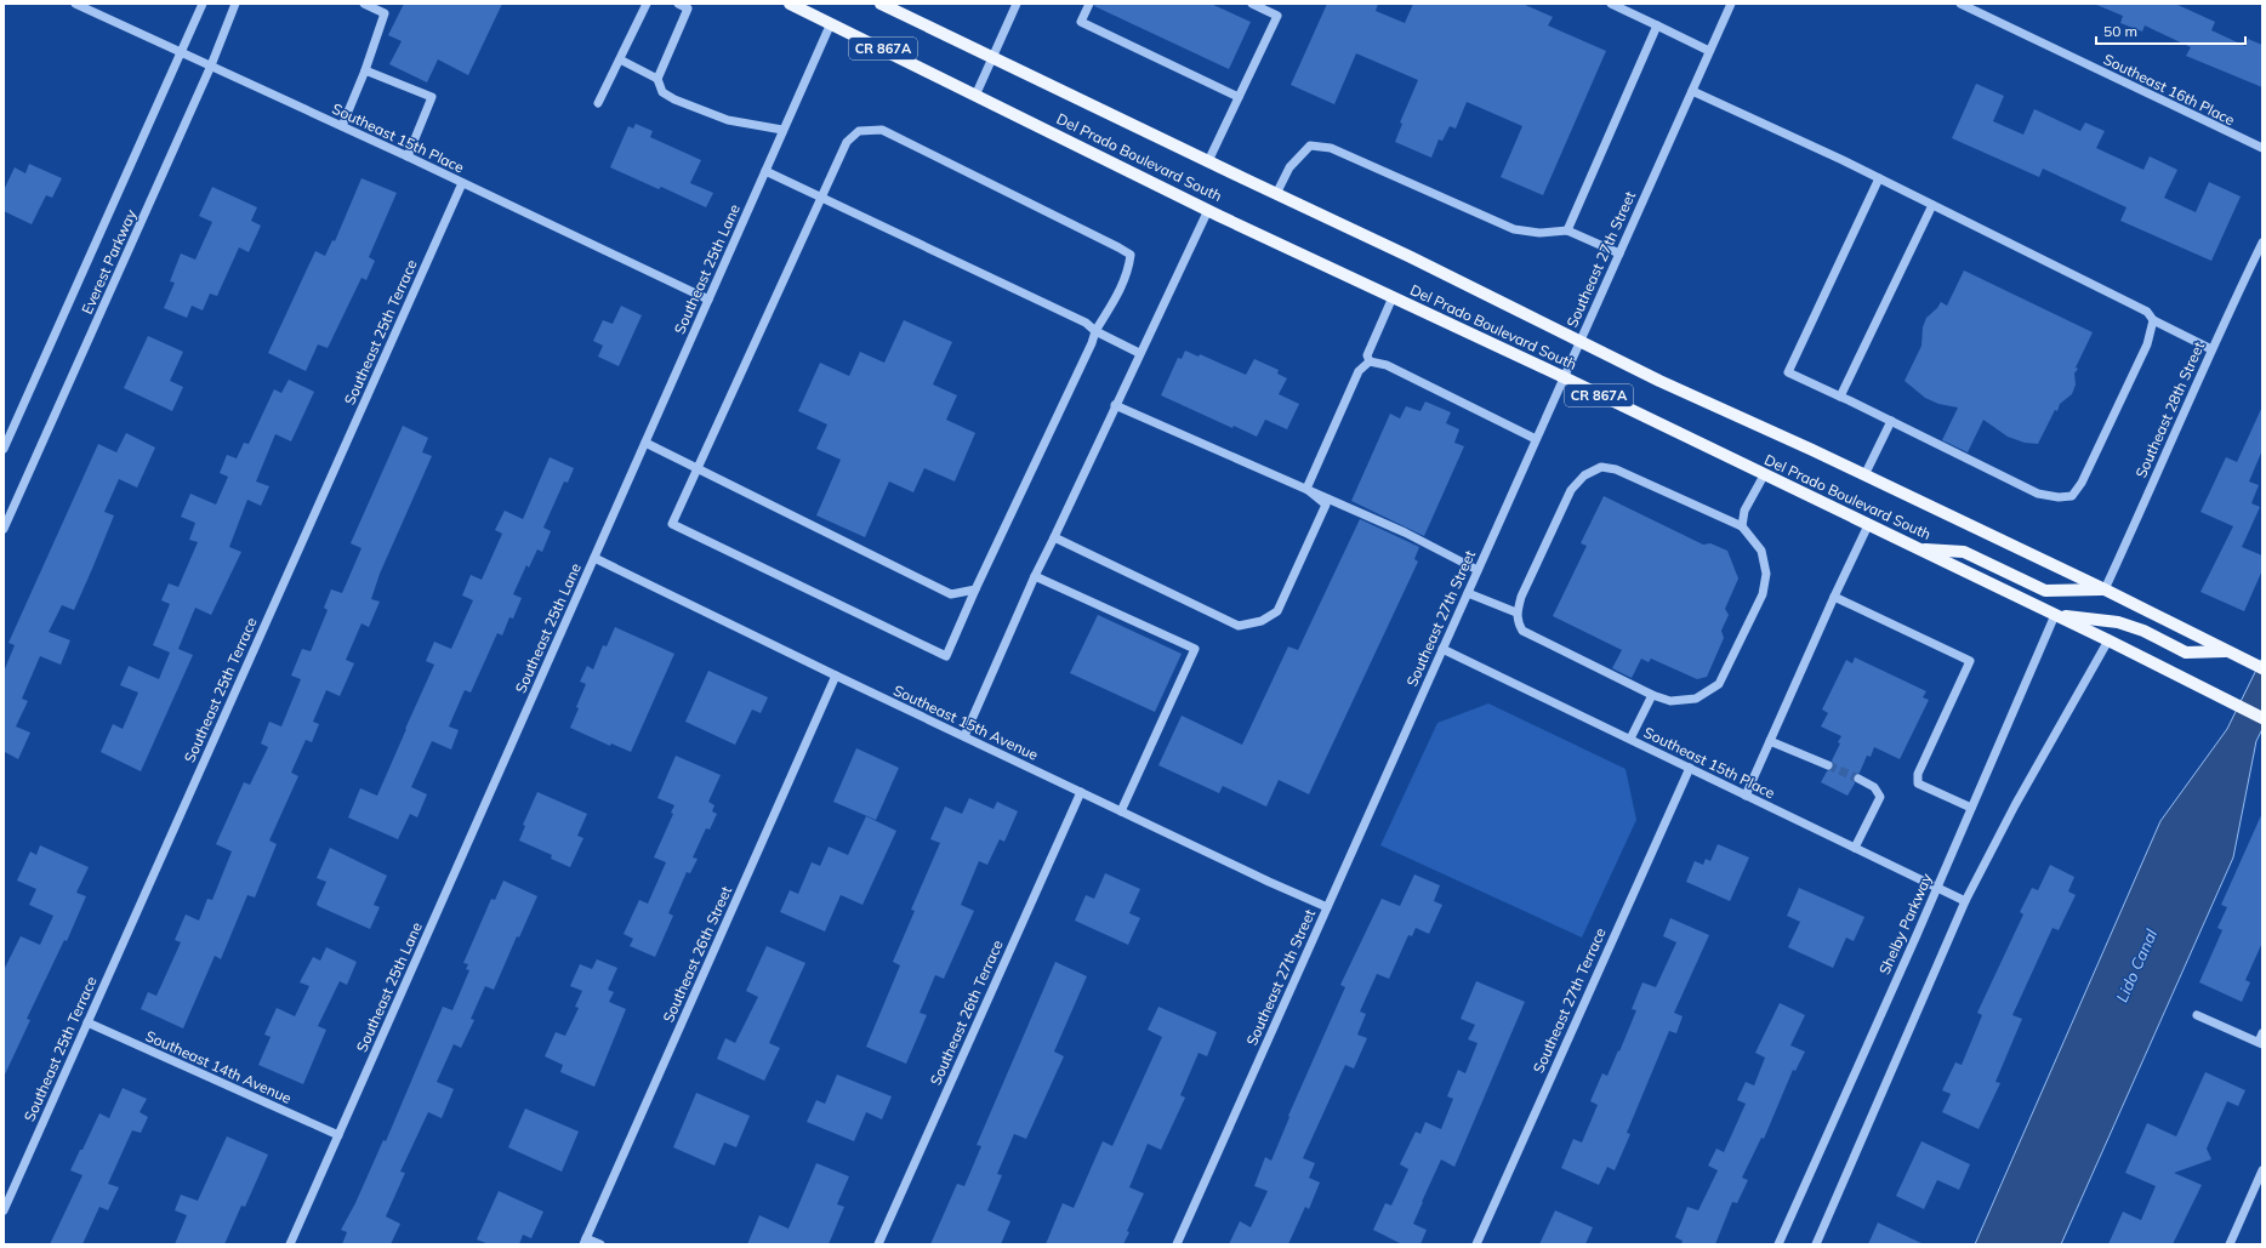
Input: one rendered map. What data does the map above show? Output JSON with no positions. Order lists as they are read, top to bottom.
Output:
{
  "streets": {
    "main road": ["CR 867A", "Del Prado Boulevard South"],
    "street": [
      "Southeast 16th Place",
      "Southeast 15th Place",
      "Southeast 27th Street",
      "Everest Parkway",
      "Southeast 25th Lane",
      "Southeast 25th Terrace",
      "Southeast 28th Street",
      "Southeast 15th Avenue",
      "Shelby Parkway",
      "Southeast 26th Street",
      "Southeast 27th Terrace",
      "Southeast 26th Terrace",
      "Southeast 14th Avenue"
    ]
  },
  "crossings": [
    ["Southeast 15th Place", "Southeast 27th Street"],
    ["Southeast 15th Place", "Everest Parkway"],
    ["Southeast 15th Place", "Southeast 25th Lane"],
    ["Southeast 15th Place", "Southeast 25th Terrace"],
    ["Southeast 15th Place", "Shelby Parkway"],
    ["Southeast 15th Place", "Southeast 27th Terrace"],
    ["Del Prado Boulevard South", "Southeast 27th Street"],
    ["Del Prado Boulevard South", "Southeast 25th Lane"],
    ["Del Prado Boulevard South", "Southeast 28th Street"],
    ["Del Prado Boulevard South", "Shelby Parkway"],
    ["Southeast 27th Street", "Southeast 15th Avenue"],
    ["Southeast 25th Lane", "Southeast 15th Avenue"],
    ["Southeast 25th Lane", "Southeast 14th Avenue"],
    ["Southeast 25th Terrace", "Southeast 14th Avenue"],
    ["Southeast 15th Avenue", "Southeast 26th Street"],
    ["Southeast 15th Avenue", "Southeast 26th Terrace"]
  ],
  "water": ["Lido Canal"],
  "scale_bar": "50 m"
}
